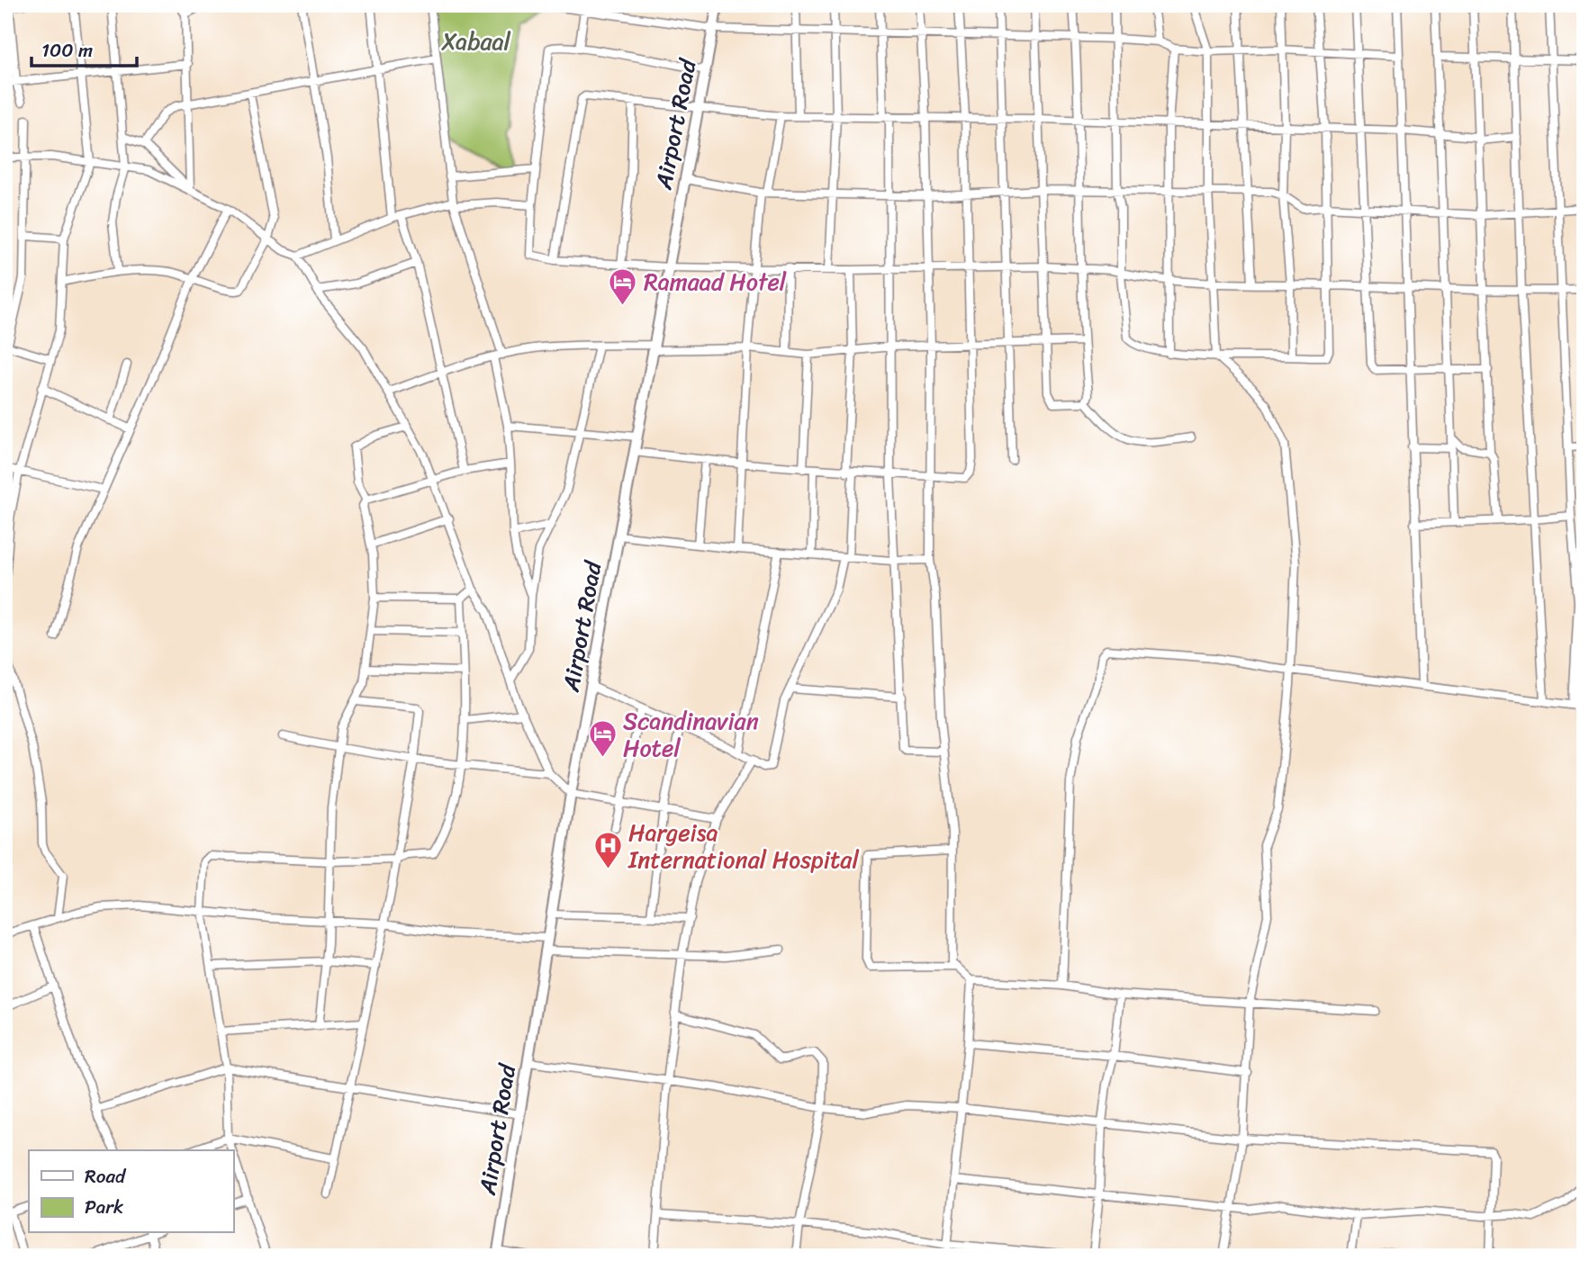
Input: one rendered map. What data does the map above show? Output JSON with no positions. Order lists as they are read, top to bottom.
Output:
{
  "streets": {
    "main road": ["Airport Road"]
  },
  "parks": ["Xabaal"],
  "places": {
    "hotel": ["Ramaad Hotel", "Scandinavian Hotel"],
    "hospital": ["Hargeisa International Hospital"]
  },
  "legend": ["Road", "Park"],
  "scale_bar": "100 m"
}
